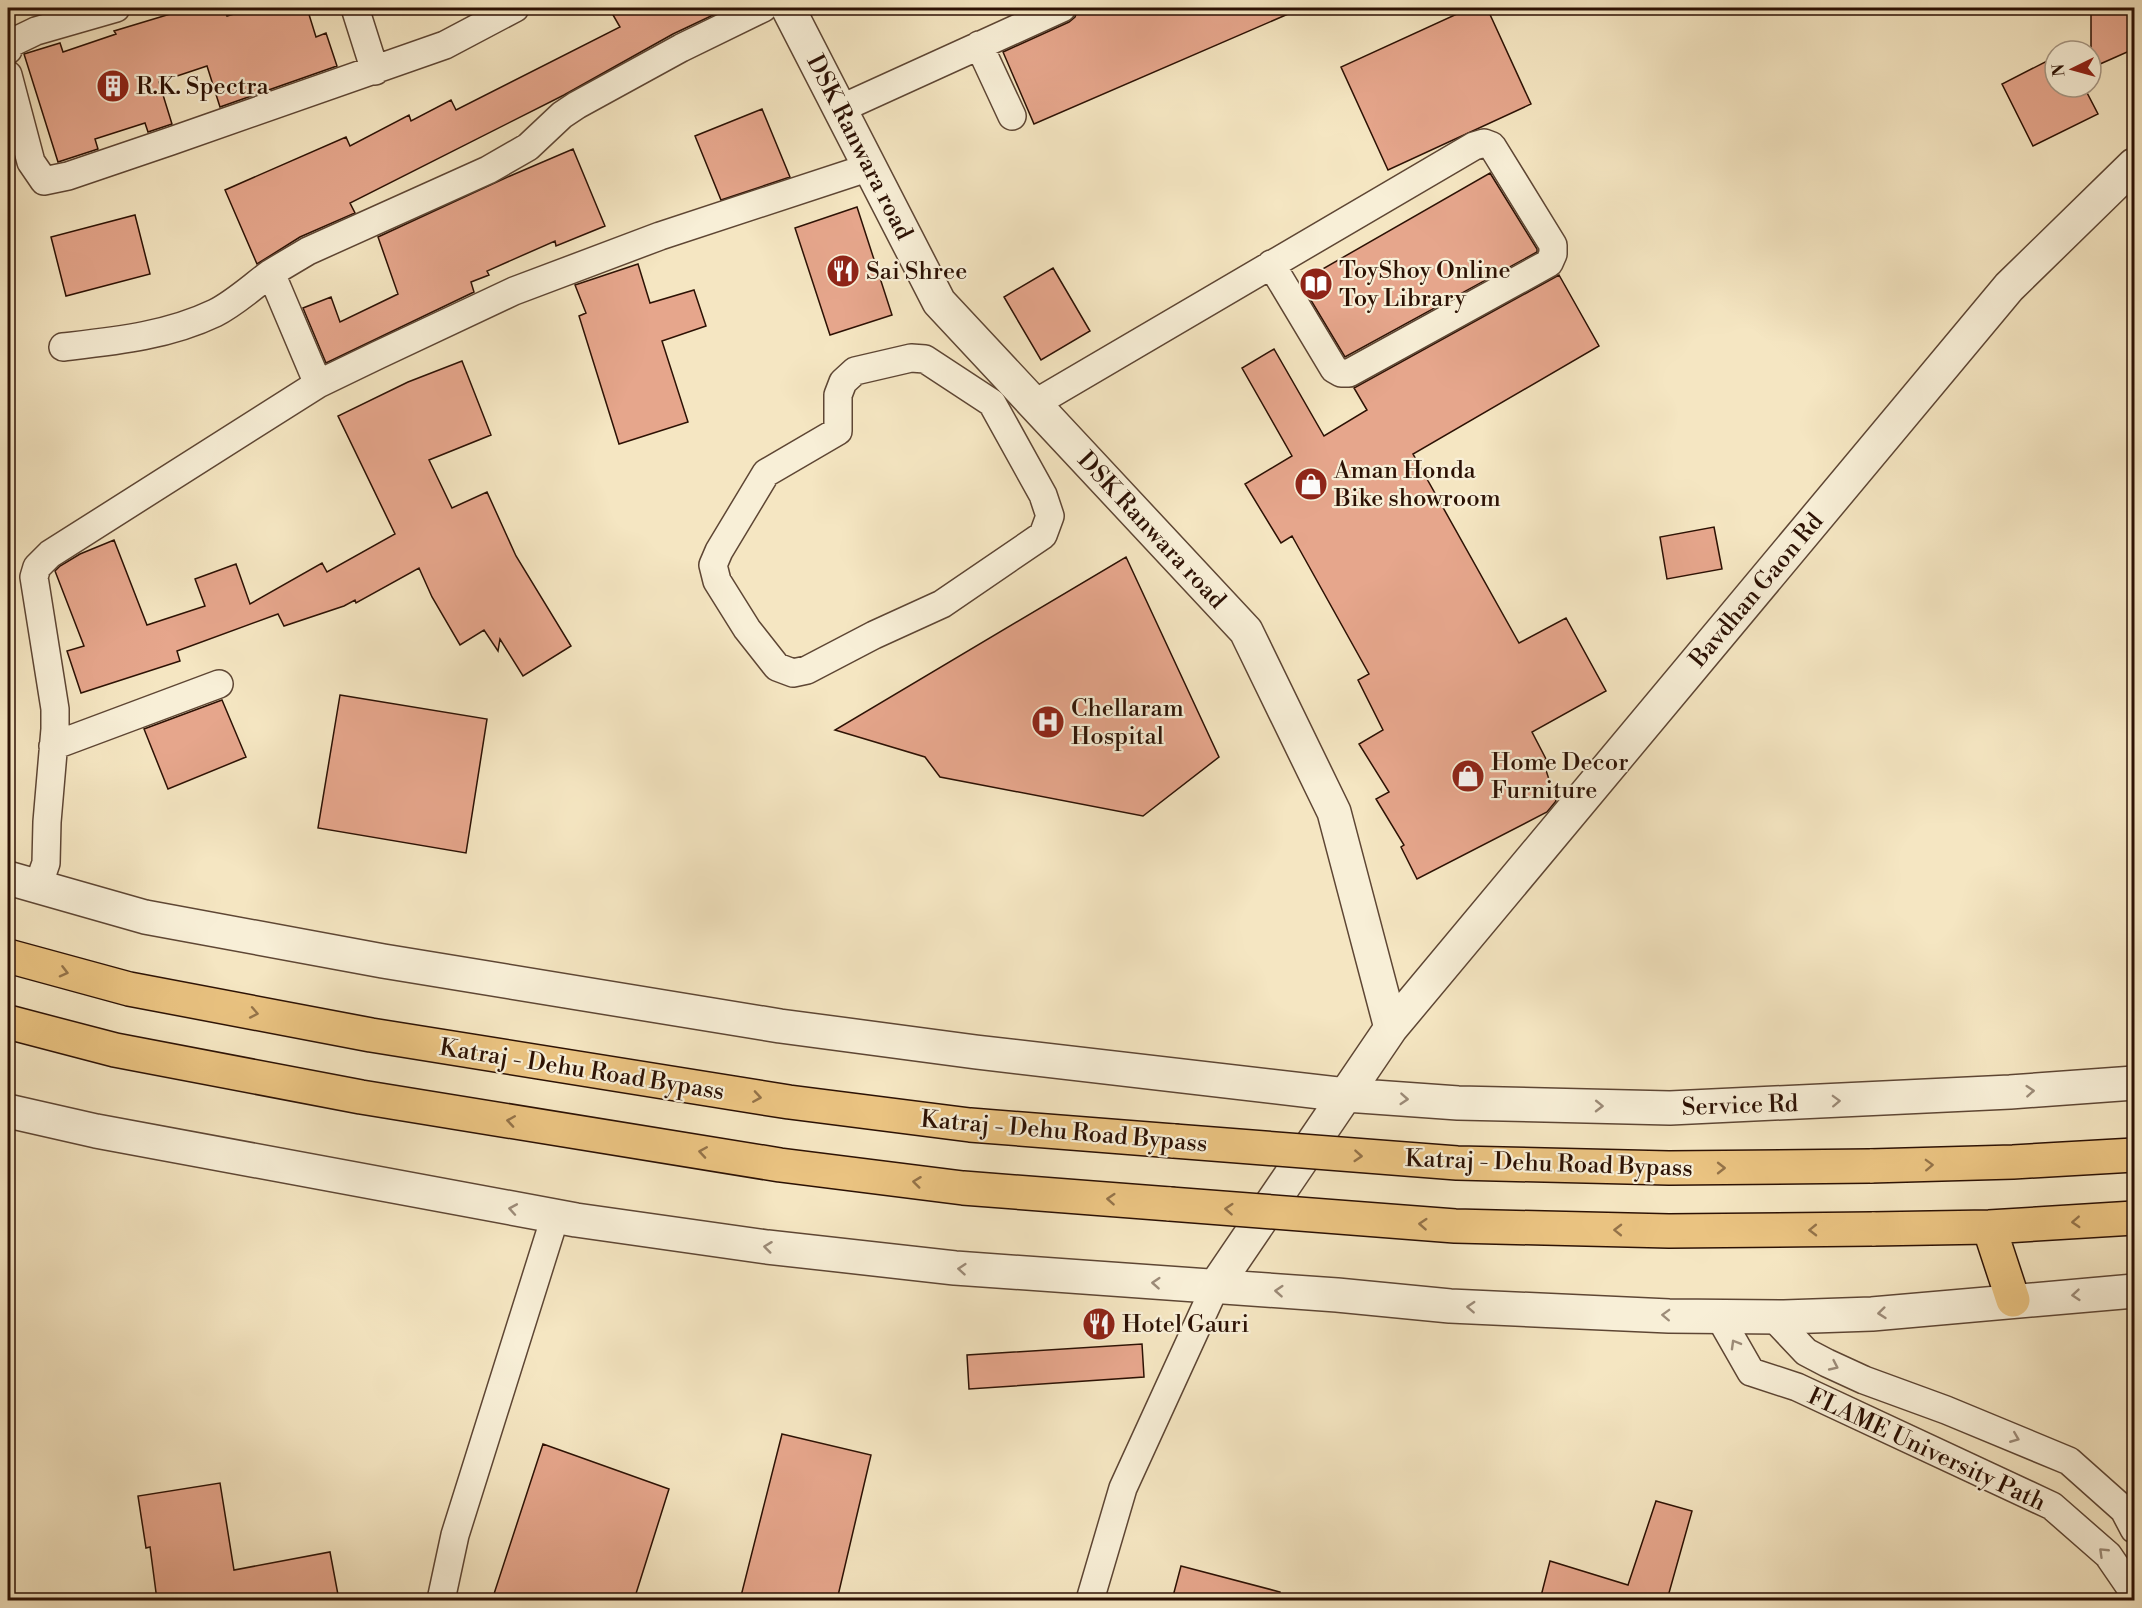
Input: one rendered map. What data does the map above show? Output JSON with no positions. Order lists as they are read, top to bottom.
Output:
{
  "streets": {
    "highway": ["Katraj - Dehu Road Bypass"],
    "street": [
      "DSK Ranwara road",
      "Bavdhan Gaon Rd",
      "Service Rd",
      "FLAME University Path"
    ]
  },
  "crossings": [
    ["DSK Ranwara road", "Bavdhan Gaon Rd"]
  ],
  "places": {
    "building": ["R.K. Spectra"],
    "restaurant": ["Sai Shree", "Hotel Gauri"],
    "library": ["ToyShoy Online Toy Library"],
    "shop": ["Aman Honda Bike showroom", "Home Decor Furniture"],
    "hospital": ["Chellaram Hospital"]
  },
  "north": "left"
}
